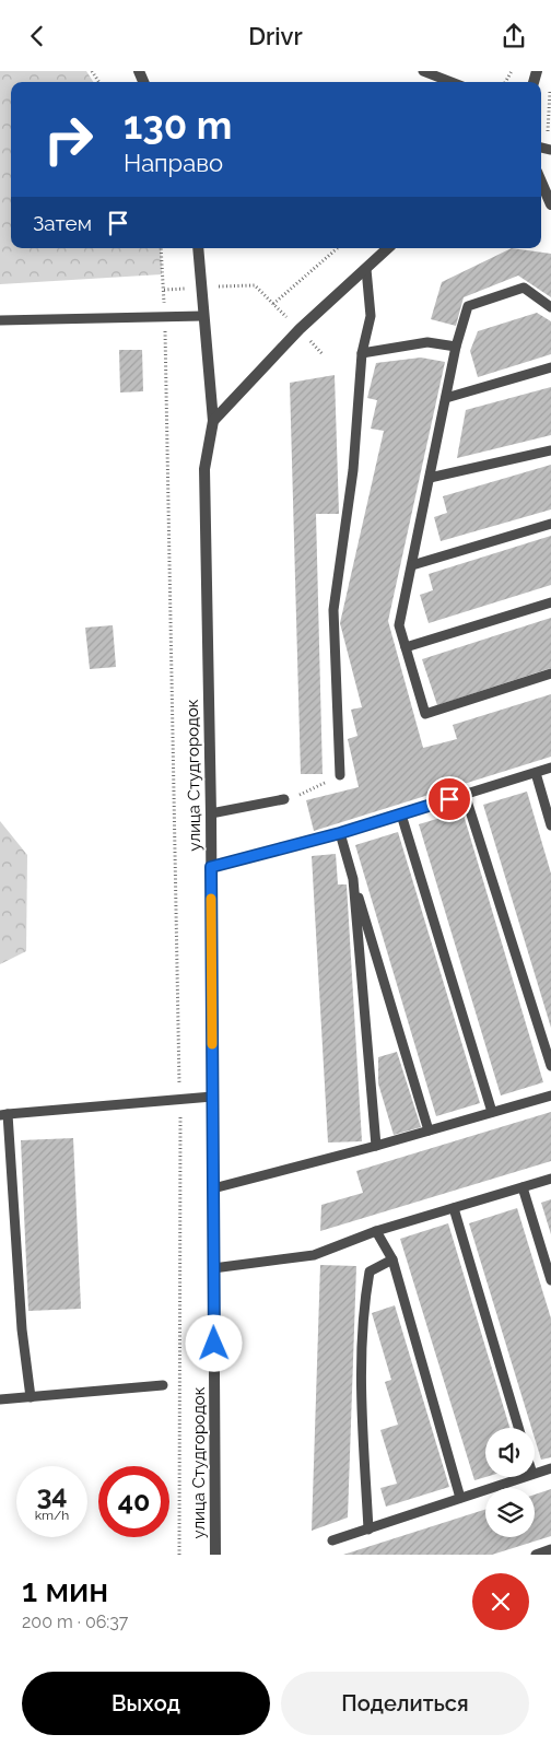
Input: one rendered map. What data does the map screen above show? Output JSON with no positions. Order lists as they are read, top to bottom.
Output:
{
  "streets": {
    "street": ["улица Студгородок"]
  },
  "page": {
    "header": "Drivr",
    "turn": ["130 m", "Направо"],
    "then": "Затем",
    "speed": "34 km/h",
    "limit": "40",
    "heading": ["1 мин", "200 m · 06:37"],
    "buttons": ["Выход", "Поделиться"]
  }
}
